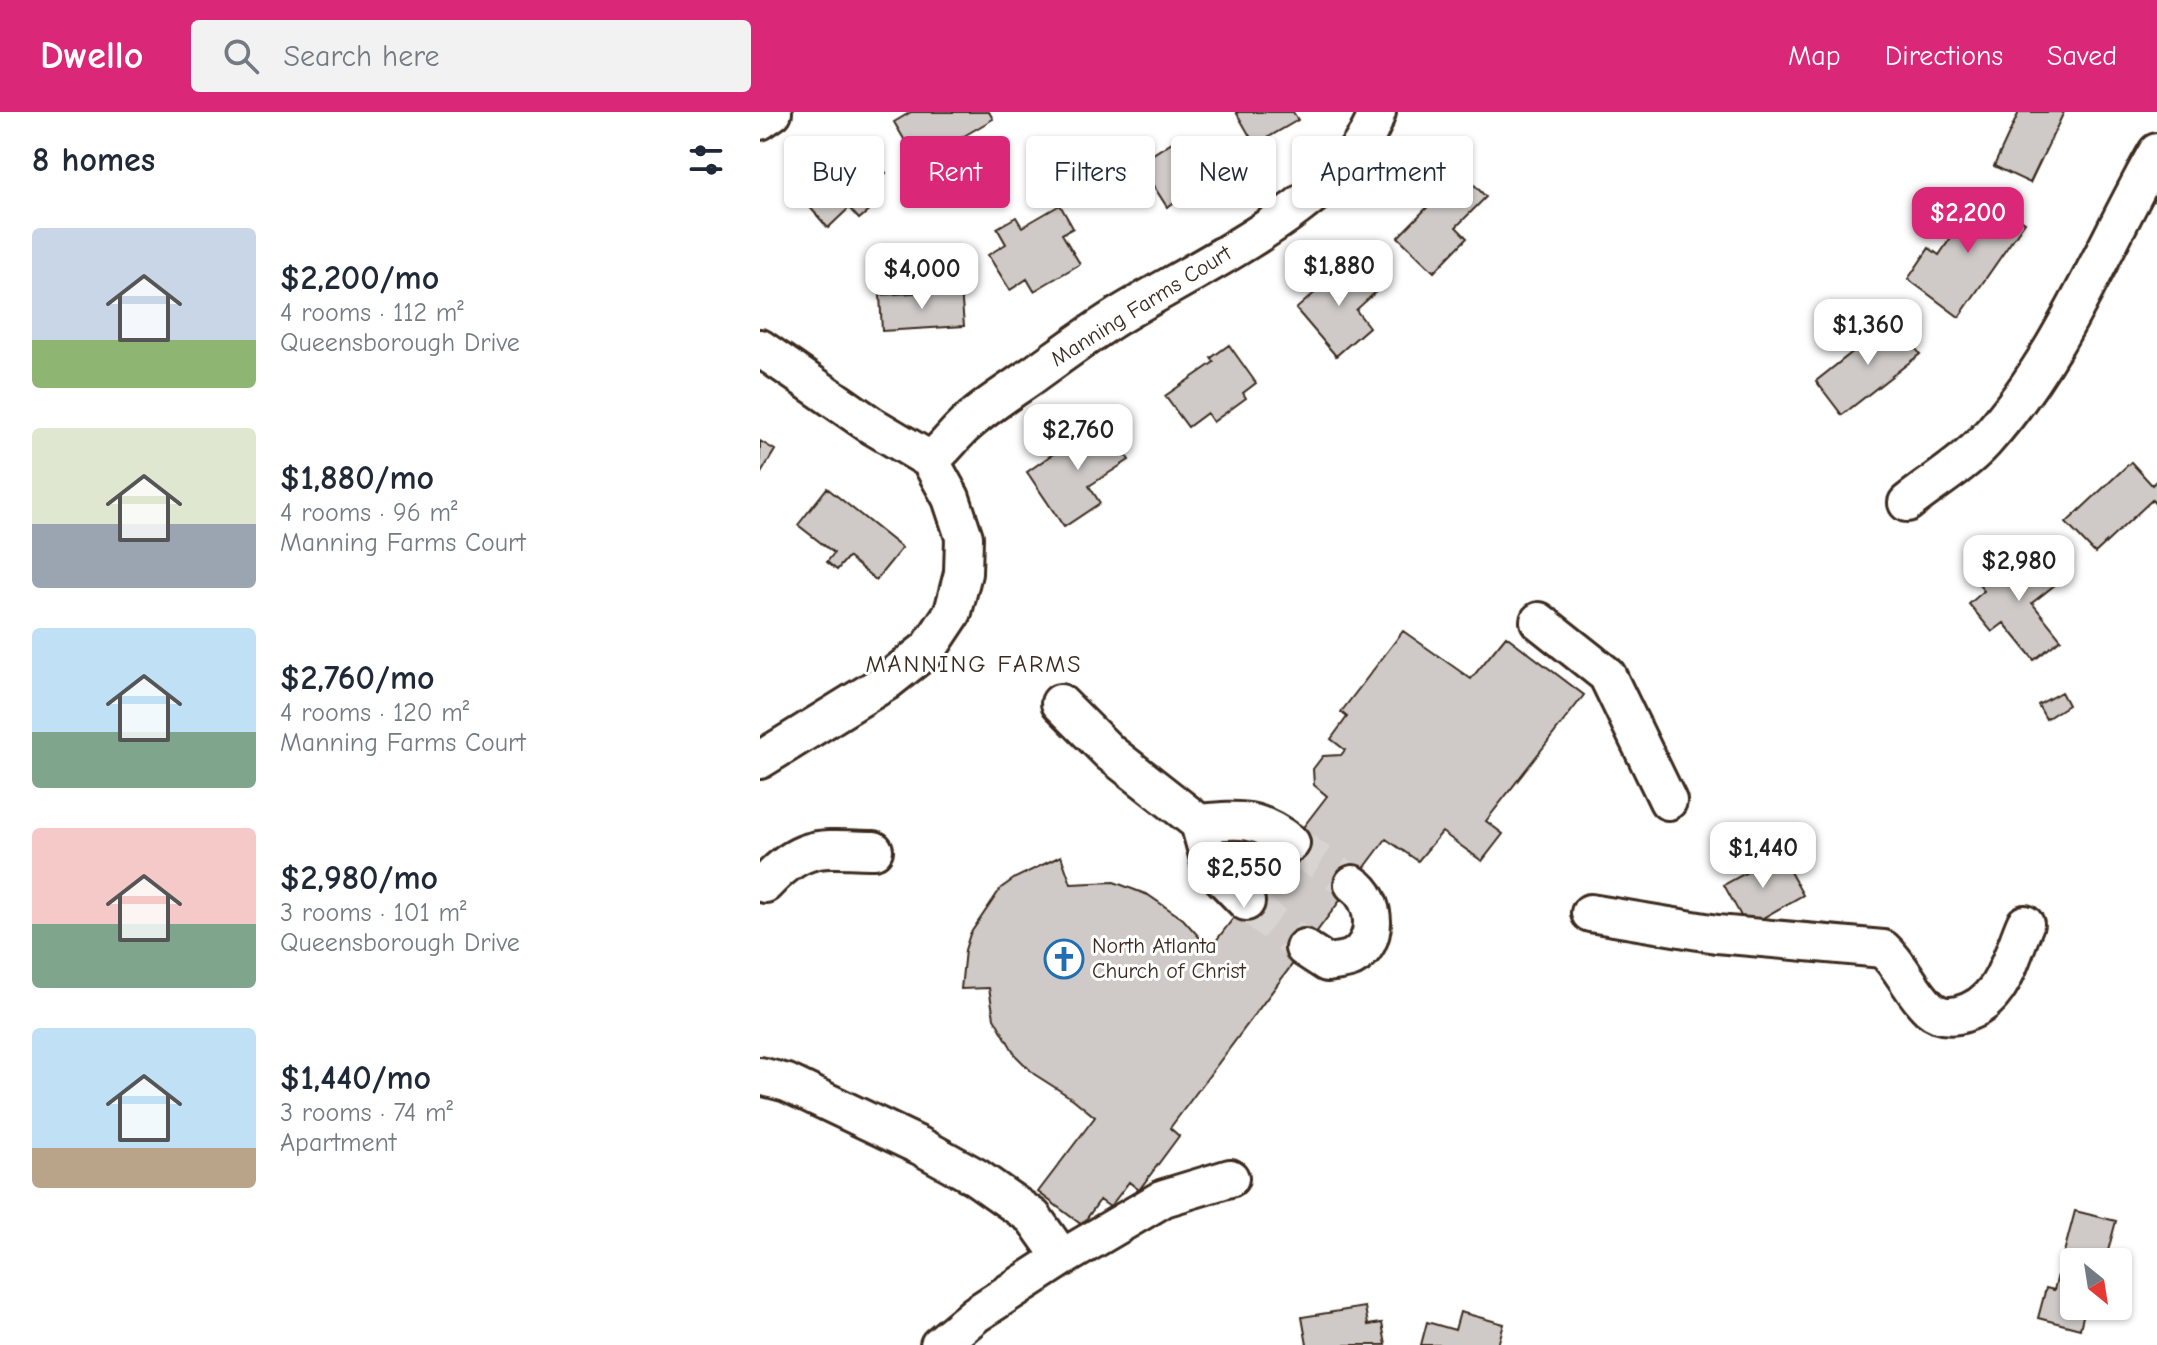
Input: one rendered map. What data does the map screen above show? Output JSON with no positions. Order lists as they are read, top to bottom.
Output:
{
  "streets": {
    "street": ["Manning Farms Court"]
  },
  "districts": ["MANNING FARMS"],
  "places": {
    "church": ["North Atlanta Church of Christ"]
  },
  "north": "bottom right",
  "page": {
    "header": "Dwello",
    "search": "Search here",
    "nav": ["Map", "Directions", "Saved"],
    "heading": "8 homes",
    "chip": [
      "Buy",
      "Rent",
      "Filters",
      "New",
      "Apartment"
    ],
    "price": [
      "$2,200",
      "$1,880",
      "$4,000",
      "$1,360",
      "$2,760",
      "$2,980",
      "$1,440",
      "$2,550"
    ],
    "list": [
      {
        "name": "$2,200/mo",
        "note": "4 rooms · 112 m² · Queensborough Drive"
      },
      {
        "name": "$1,880/mo",
        "note": "4 rooms · 96 m² · Manning Farms Court"
      },
      {
        "name": "$2,760/mo",
        "note": "4 rooms · 120 m² · Manning Farms Court"
      },
      {
        "name": "$2,980/mo",
        "note": "3 rooms · 101 m² · Queensborough Drive"
      },
      {
        "name": "$1,440/mo",
        "note": "3 rooms · 74 m² · Apartment"
      }
    ]
  }
}
